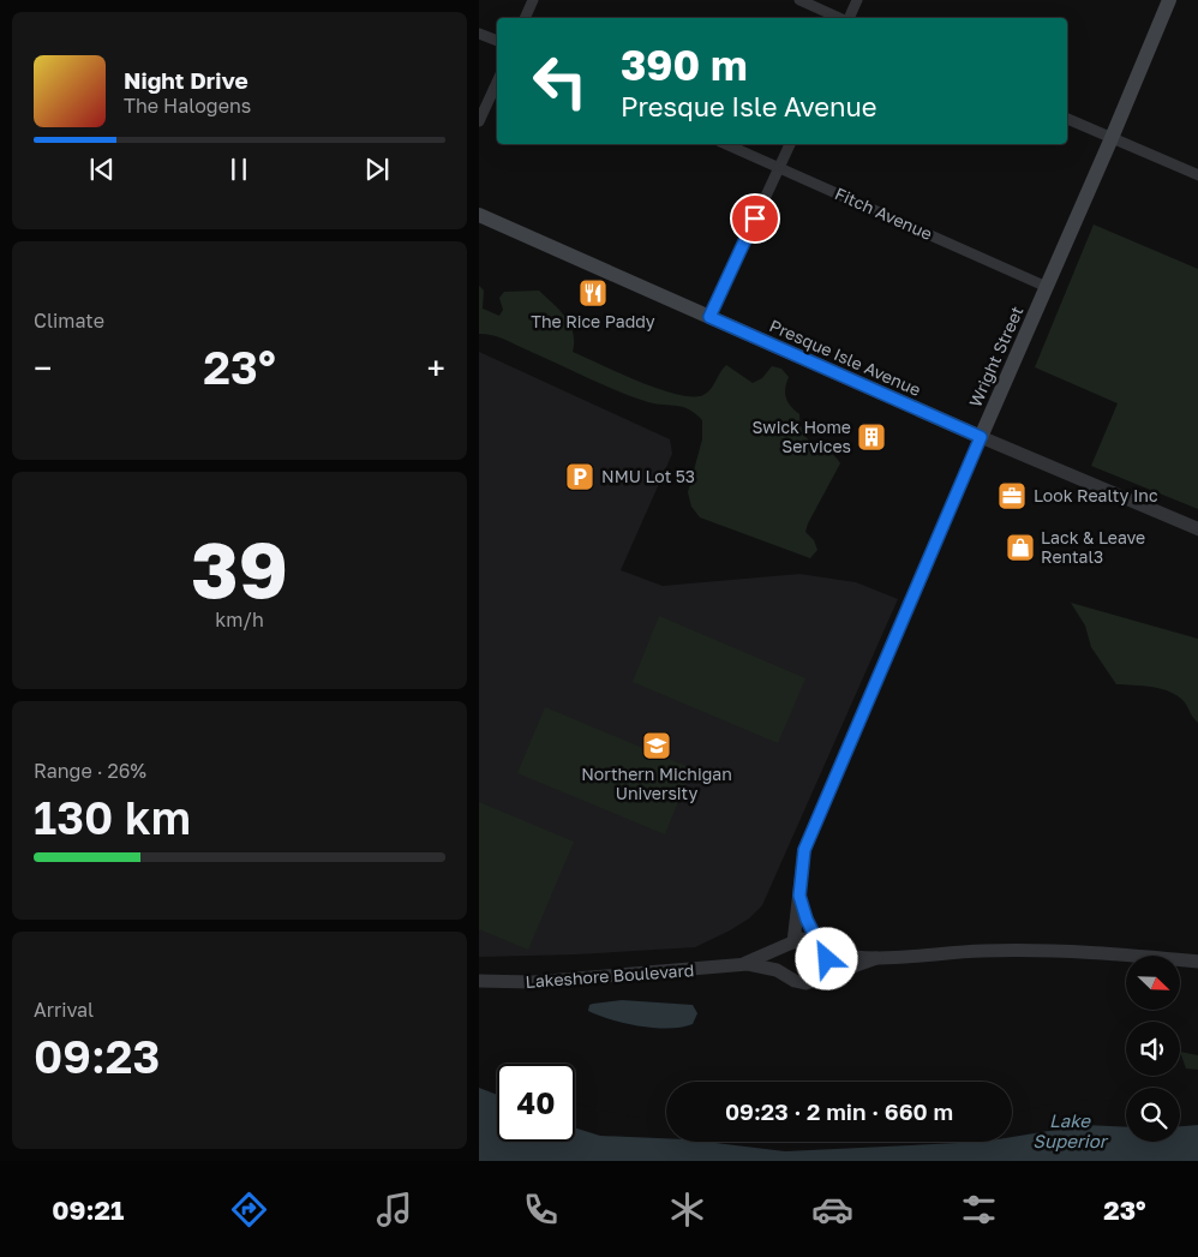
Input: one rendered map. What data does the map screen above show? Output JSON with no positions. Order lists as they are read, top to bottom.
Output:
{
  "streets": {
    "main road": ["Wright Street", "Presque Isle Avenue"],
    "street": ["Fitch Avenue", "Lakeshore Boulevard"]
  },
  "crossings": [
    ["Fitch Avenue", "Wright Street"],
    ["Wright Street", "Presque Isle Avenue"],
    ["Wright Street", "Lakeshore Boulevard"]
  ],
  "water": ["Lake Superior"],
  "places": {
    "restaurant": ["The Rice Paddy"],
    "building": ["Swick Home Services"],
    "parking": ["NMU Lot 53"],
    "office": ["Look Realty Inc"],
    "shop": ["Lack & Leave Rental3"],
    "school or university": ["Northern Michigan University"]
  },
  "north": "bottom right",
  "page": {
    "turn": ["390 m", "Presque Isle Avenue"],
    "song": ["Night Drive", "The Halogens"],
    "tile": [
      "Climate",
      ["39", "km/h"],
      ["Range · 26%", "130 km"],
      ["Arrival", "09:23"]
    ],
    "heat": ["−", "23°", "+"],
    "limit": "40",
    "trip": "09:23 · 2 min · 660 m",
    "tabs": ["09:21", "23°"]
  }
}
